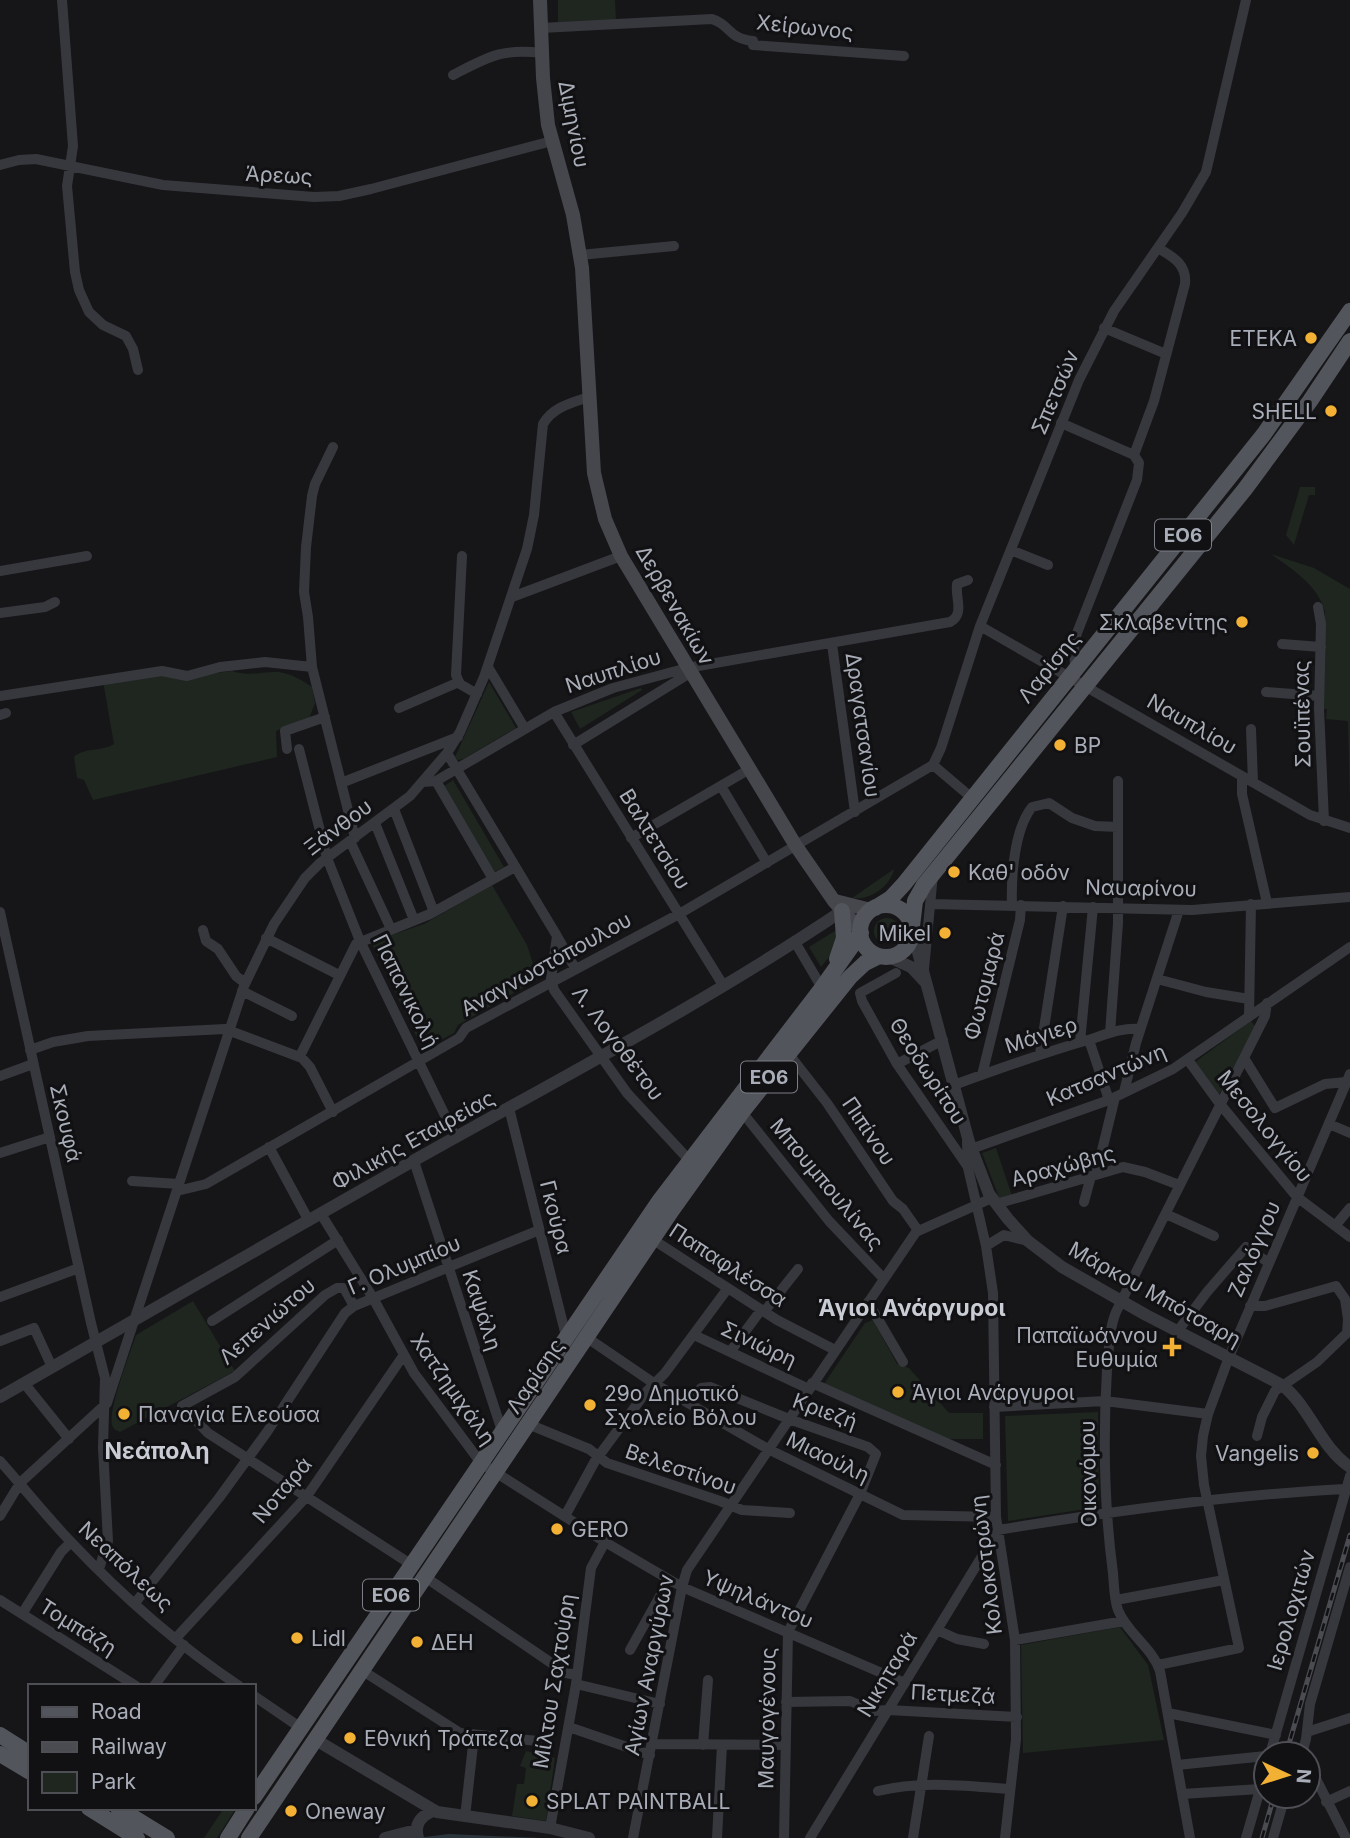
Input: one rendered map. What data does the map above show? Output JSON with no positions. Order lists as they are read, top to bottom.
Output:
{
  "streets": {
    "main road": [
      "Διμηνίου",
      "ΕΟ6",
      "Δερβενακίων",
      "Λαρίσης"
    ],
    "street": [
      "Χείρωνος",
      "Άρεως",
      "Σπετσών",
      "Ναυπλίου",
      "Σουϊπένας",
      "Δραγατσανίου",
      "Ξάνθου",
      "Βαλτετσίου",
      "Ναυαρίνου",
      "Αναγνωστόπουλου",
      "Φωτομαρά",
      "Παπανικολή",
      "Μάγιερ",
      "Λ. Λογοθέτου",
      "Θεοδωρίτου",
      "Κατσαντώνη",
      "Σκουφά",
      "Μεσολογγίου",
      "Πιπίνου",
      "Φιλικής Εταιρείας",
      "Αραχώβης",
      "Μπουμπουλίνας",
      "Γκούρα",
      "Ζαλόγγου",
      "Γ. Ολυμπίου",
      "Παπαφλέσσα",
      "Μάρκου Μπότσαρη",
      "Καψάλη",
      "Λεπενιώτου",
      "Σινιώρη",
      "Χατζημιχάλη",
      "Κριεζή",
      "Μιαούλη",
      "Βελεστίνου",
      "Οικονόμου",
      "Νοταρά",
      "Κολοκοτρώνη",
      "Νεαπόλεως",
      "Υψηλάντου",
      "Ιερολοχιτών",
      "Τομπάζη",
      "Αγίων Αναργύρων",
      "Νικηταρά",
      "Μίλτου Σαχτούρη",
      "Πετμεζά",
      "Μαυγογένους"
    ]
  },
  "crossings": [
    ["Χείρωνος", "Διμηνίου"],
    ["Διμηνίου", "Άρεως"],
    ["Διμηνίου", "Δερβενακίων"],
    ["Σπετσών", "Ναυπλίου"],
    ["Σπετσών", "Αναγνωστόπουλου"],
    ["ΕΟ6", "Δερβενακίων"],
    ["ΕΟ6", "Λαρίσης"],
    ["ΕΟ6", "Μάρκου Μπότσαρη"],
    ["Δερβενακίων", "Λαρίσης"],
    ["Δερβενακίων", "Ναυπλίου"],
    ["Δερβενακίων", "Ξάνθου"],
    ["Δερβενακίων", "Αναγνωστόπουλου"],
    ["Δερβενακίων", "Φιλικής Εταιρείας"],
    ["Δερβενακίων", "Μάρκου Μπότσαρη"],
    ["Λαρίσης", "Ναυπλίου"],
    ["Λαρίσης", "Λ. Λογοθέτου"],
    ["Λαρίσης", "Πιπίνου"],
    ["Λαρίσης", "Μπουμπουλίνας"],
    ["Λαρίσης", "Γκούρα"],
    ["Λαρίσης", "Παπαφλέσσα"],
    ["Λαρίσης", "Μάρκου Μπότσαρη"],
    ["Λαρίσης", "Καψάλη"],
    ["Λαρίσης", "Χατζημιχάλη"],
    ["Λαρίσης", "Μιαούλη"],
    ["Λαρίσης", "Βελεστίνου"],
    ["Λαρίσης", "Υψηλάντου"],
    ["Ναυπλίου", "Σουϊπένας"],
    ["Ναυπλίου", "Δραγατσανίου"],
    ["Ναυπλίου", "Ξάνθου"],
    ["Ναυπλίου", "Βαλτετσίου"],
    ["Ναυπλίου", "Λ. Λογοθέτου"],
    ["Δραγατσανίου", "Αναγνωστόπουλου"],
    ["Ξάνθου", "Αναγνωστόπουλου"],
    ["Ξάνθου", "Παπανικολή"],
    ["Ξάνθου", "Λ. Λογοθέτου"],
    ["Ξάνθου", "Φιλικής Εταιρείας"],
    ["Βαλτετσίου", "Αναγνωστόπουλου"],
    ["Βαλτετσίου", "Φιλικής Εταιρείας"],
    ["Ναυαρίνου", "Φωτομαρά"],
    ["Αναγνωστόπουλου", "Παπανικολή"],
    ["Αναγνωστόπουλου", "Λ. Λογοθέτου"],
    ["Φωτομαρά", "Μάγιερ"],
    ["Παπανικολή", "Φιλικής Εταιρείας"],
    ["Μάγιερ", "Μάρκου Μπότσαρη"],
    ["Λ. Λογοθέτου", "Φιλικής Εταιρείας"],
    ["Θεοδωρίτου", "Μάρκου Μπότσαρη"],
    ["Κατσαντώνη", "Μεσολογγίου"],
    ["Κατσαντώνη", "Μάρκου Μπότσαρη"],
    ["Κατσαντώνη", "Οικονόμου"],
    ["Σκουφά", "Φιλικής Εταιρείας"],
    ["Μεσολογγίου", "Ζαλόγγου"],
    ["Μεσολογγίου", "Οικονόμου"],
    ["Πιπίνου", "Αγίων Αναργύρων"],
    ["Φιλικής Εταιρείας", "Γκούρα"],
    ["Φιλικής Εταιρείας", "Καψάλη"],
    ["Φιλικής Εταιρείας", "Χατζημιχάλη"],
    ["Αραχώβης", "Μάρκου Μπότσαρη"],
    ["Αραχώβης", "Οικονόμου"],
    ["Μπουμπουλίνας", "Αγίων Αναργύρων"],
    ["Γκούρα", "Γ. Ολυμπίου"],
    ["Ζαλόγγου", "Μάρκου Μπότσαρη"],
    ["Ζαλόγγου", "Οικονόμου"],
    ["Γ. Ολυμπίου", "Καψάλη"],
    ["Γ. Ολυμπίου", "Λεπενιώτου"],
    ["Γ. Ολυμπίου", "Χατζημιχάλη"],
    ["Γ. Ολυμπίου", "Νεαπόλεως"],
    ["Παπαφλέσσα", "Αγίων Αναργύρων"],
    ["Μάρκου Μπότσαρη", "Οικονόμου"],
    ["Μάρκου Μπότσαρη", "Κολοκοτρώνη"],
    ["Σινιώρη", "Κολοκοτρώνη"],
    ["Σινιώρη", "Αγίων Αναργύρων"],
    ["Χατζημιχάλη", "Νοταρά"],
    ["Χατζημιχάλη", "Υψηλάντου"],
    ["Κριεζή", "Μιαούλη"],
    ["Κριεζή", "Αγίων Αναργύρων"],
    ["Κριεζή", "Μαυγογένους"],
    ["Μιαούλη", "Κολοκοτρώνη"],
    ["Μιαούλη", "Αγίων Αναργύρων"],
    ["Μιαούλη", "Μαυγογένους"],
    ["Βελεστίνου", "Αγίων Αναργύρων"],
    ["Νοταρά", "Νεαπόλεως"],
    ["Κολοκοτρώνη", "Νικηταρά"],
    ["Κολοκοτρώνη", "Πετμεζά"],
    ["Υψηλάντου", "Αγίων Αναργύρων"],
    ["Υψηλάντου", "Νικηταρά"],
    ["Υψηλάντου", "Μίλτου Σαχτούρη"],
    ["Υψηλάντου", "Μαυγογένους"],
    ["Νικηταρά", "Πετμεζά"],
    ["Πετμεζά", "Μαυγογένους"]
  ],
  "districts": ["Άγιοι Ανάργυροι", "Νεάπολη"],
  "places": {
    "other": [
      "ΕΤΕΚΑ",
      "SHELL",
      "Σκλαβενίτης",
      "BP",
      "Καθ' οδόν",
      "Mikel",
      "Άγιοι Ανάργυροι",
      "29ο Δημοτικό Σχολείο Βόλου",
      "Παναγία Ελεούσα",
      "Vangelis",
      "GERO",
      "Lidl",
      "ΔΕΗ",
      "Εθνική Τράπεζα",
      "SPLAT PAINTBALL",
      "Oneway"
    ],
    "health": ["Παπαϊωάννου Ευθυμία"]
  },
  "legend": ["Road", "Railway", "Park"],
  "north": "right"
}
